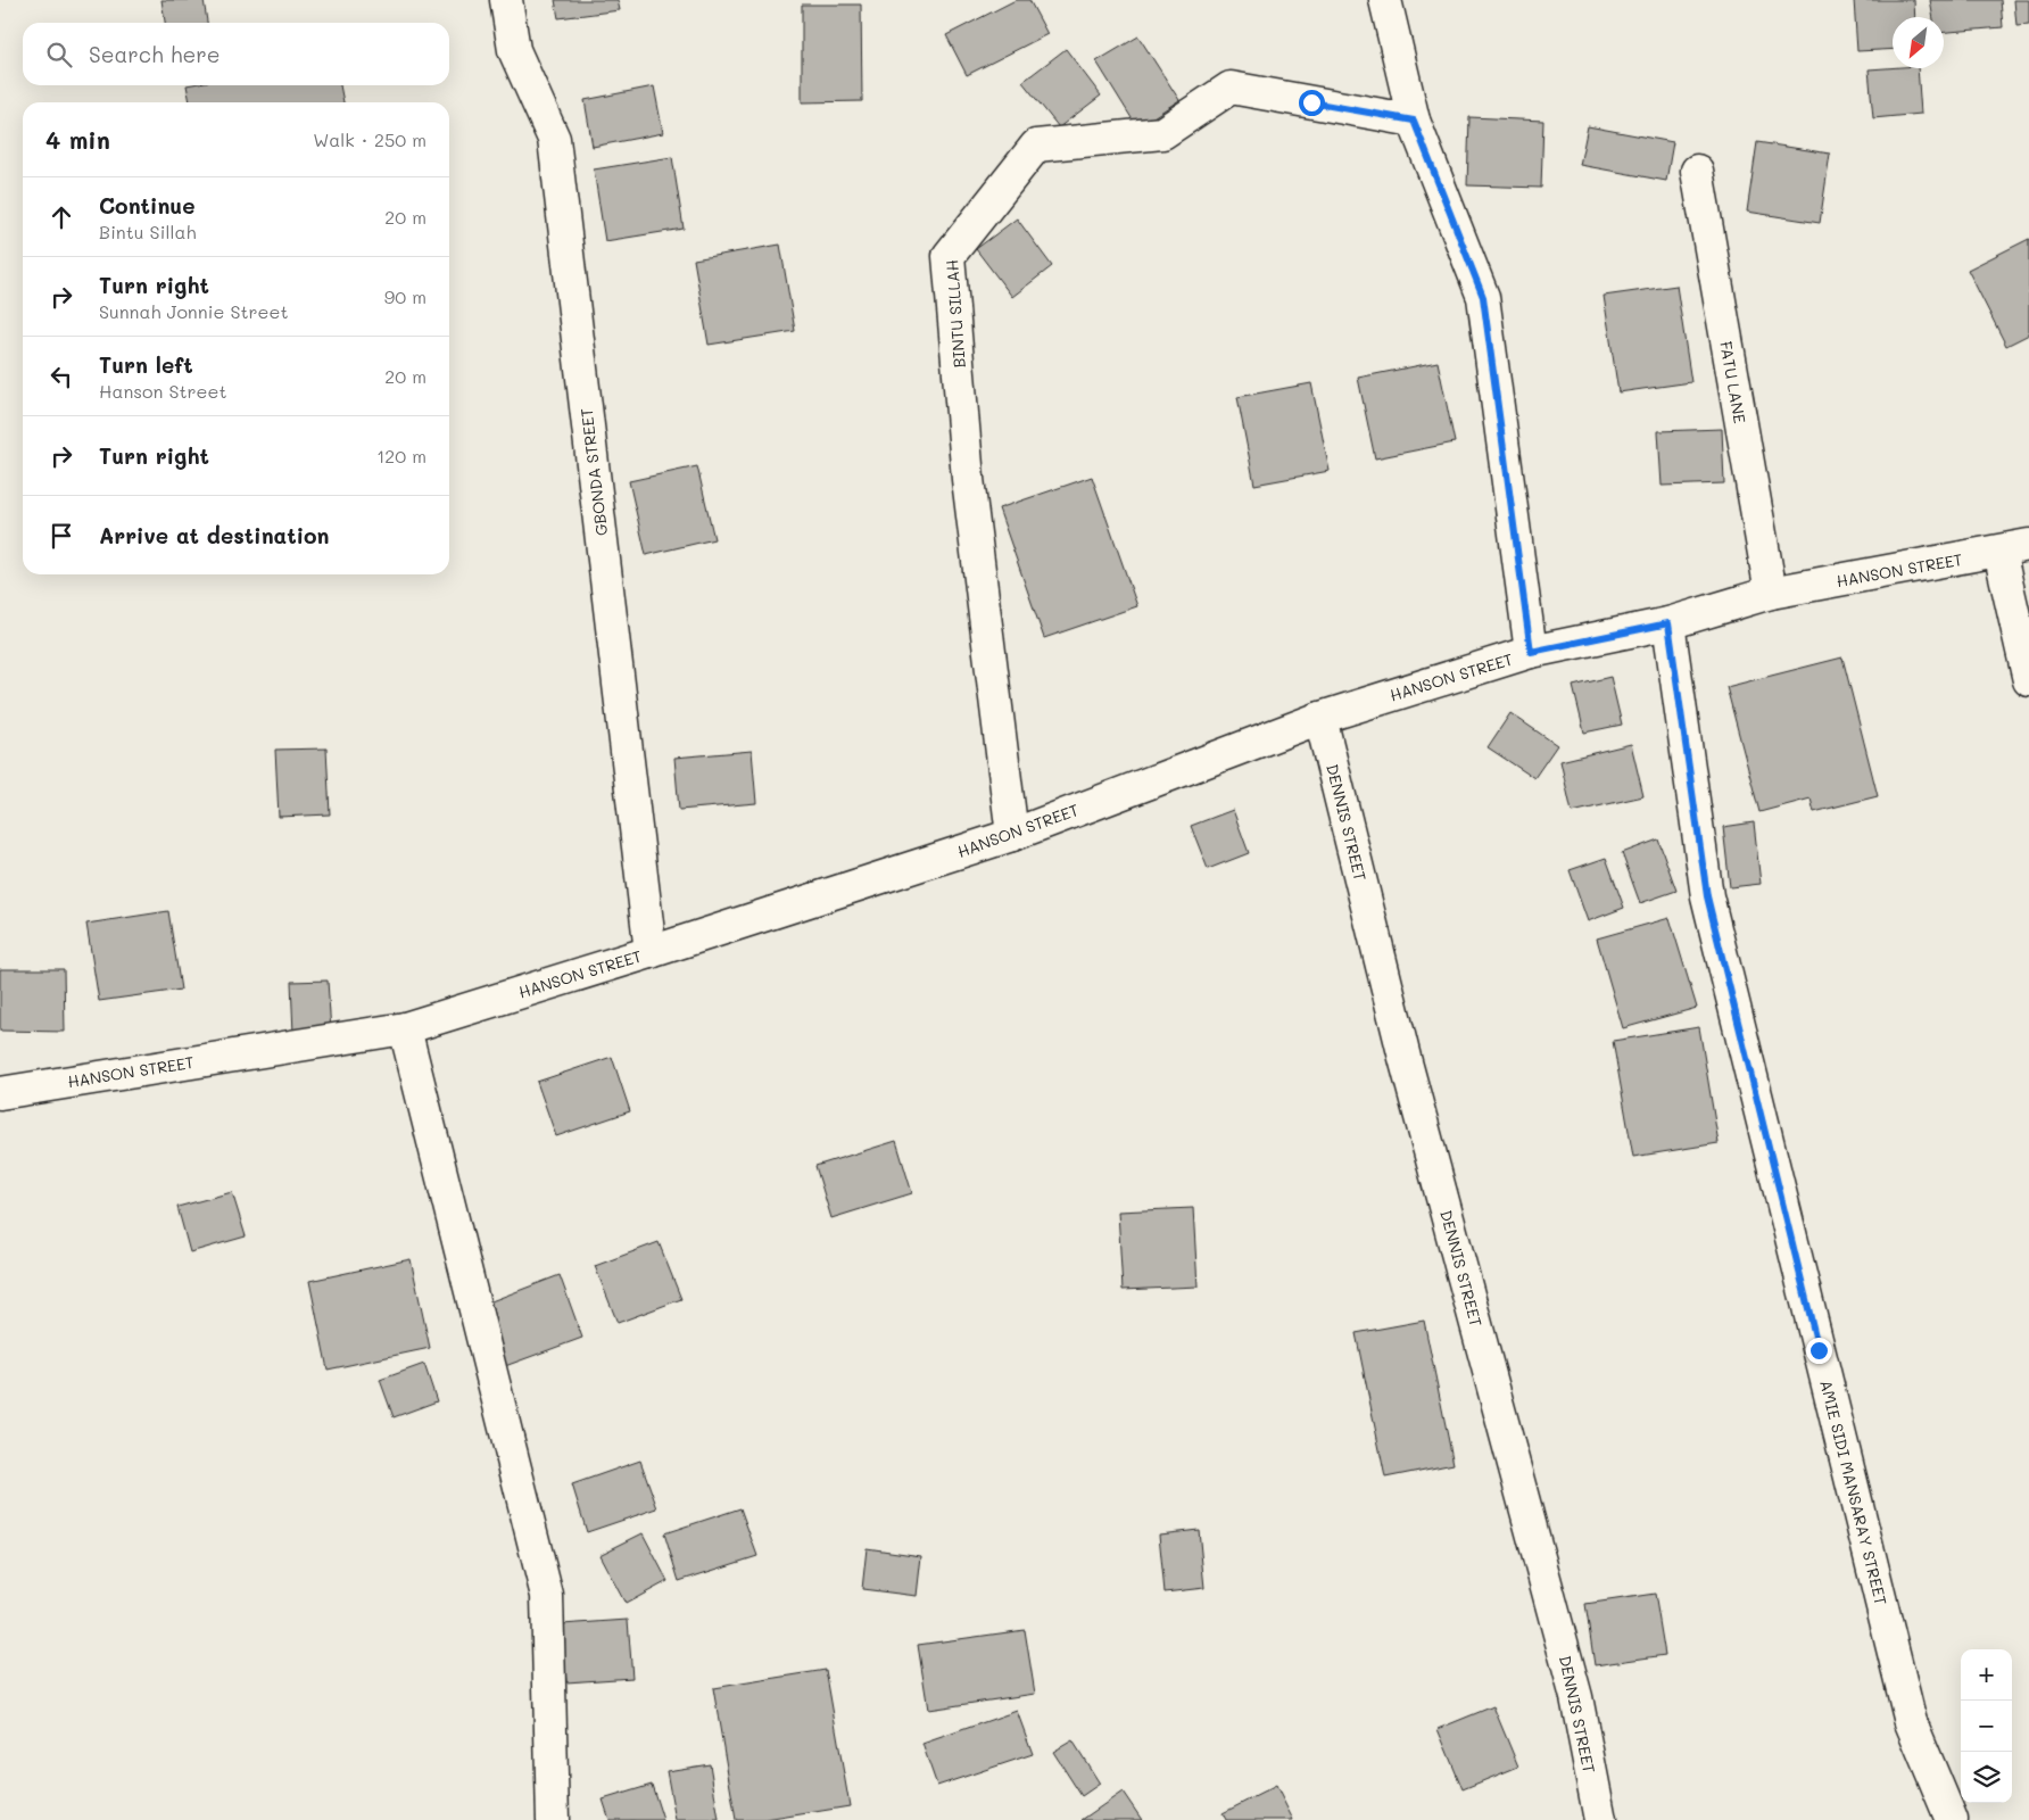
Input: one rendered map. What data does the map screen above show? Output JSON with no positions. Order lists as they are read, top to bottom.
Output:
{
  "streets": {
    "street": [
      "BINTU SILLAH",
      "FATU LANE",
      "GBONDA STREET",
      "HANSON STREET",
      "DENNIS STREET",
      "AMIE SIDI MANSARAY STREET"
    ]
  },
  "crossings": [
    ["BINTU SILLAH", "HANSON STREET"],
    ["FATU LANE", "HANSON STREET"],
    ["GBONDA STREET", "HANSON STREET"],
    ["HANSON STREET", "DENNIS STREET"],
    ["HANSON STREET", "AMIE SIDI MANSARAY STREET"]
  ],
  "north": "bottom left",
  "page": {
    "search": "Search here",
    "heading": ["4 min", "Walk · 250 m"],
    "list": [
      ["Continue", "Bintu Sillah", "20 m"],
      ["Turn right", "Sunnah Jonnie Street", "90 m"],
      ["Turn left", "Hanson Street", "20 m"],
      ["Turn right", "120 m"],
      "Arrive at destination"
    ],
    "map_buttons": ["+", "−"]
  }
}
